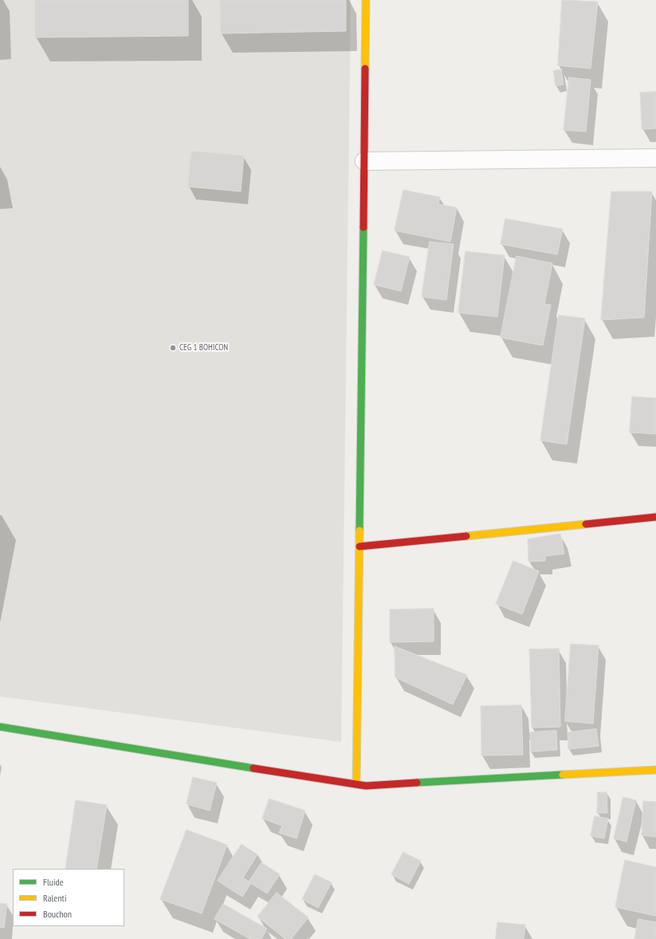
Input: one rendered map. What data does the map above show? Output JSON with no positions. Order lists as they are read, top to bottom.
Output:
{
  "places": ["CEG 1 BOHICON"],
  "legend": ["Fluide", "Ralenti", "Bouchon"]
}
